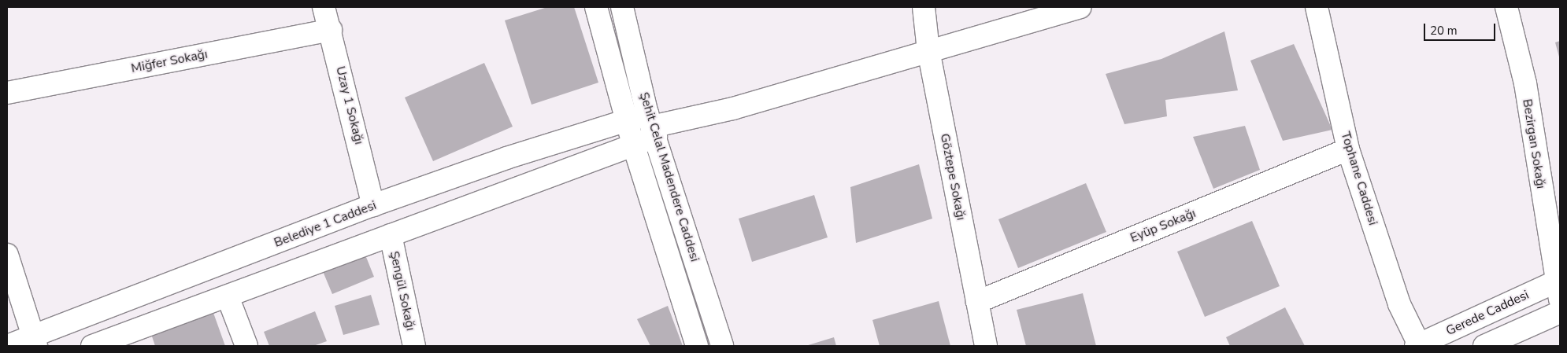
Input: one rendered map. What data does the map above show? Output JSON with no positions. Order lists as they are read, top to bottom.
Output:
{
  "streets": {
    "street": [
      "Miğfer Sokağı",
      "Uzay 1 Sokağı",
      "Bezirgan Sokağı",
      "Şehit Celal Madendere Caddesi",
      "Göztepe Sokağı",
      "Tophane Caddesi",
      "Belediye 1 Caddesi",
      "Eyüp Sokağı",
      "Şengül Sokağı",
      "Gerede Caddesi"
    ]
  },
  "crossings": [
    ["Miğfer Sokağı", "Uzay 1 Sokağı"],
    ["Uzay 1 Sokağı", "Belediye 1 Caddesi"],
    ["Bezirgan Sokağı", "Gerede Caddesi"],
    ["Şehit Celal Madendere Caddesi", "Belediye 1 Caddesi"],
    ["Göztepe Sokağı", "Eyüp Sokağı"],
    ["Tophane Caddesi", "Eyüp Sokağı"],
    ["Tophane Caddesi", "Gerede Caddesi"]
  ],
  "scale_bar": "20 m"
}
